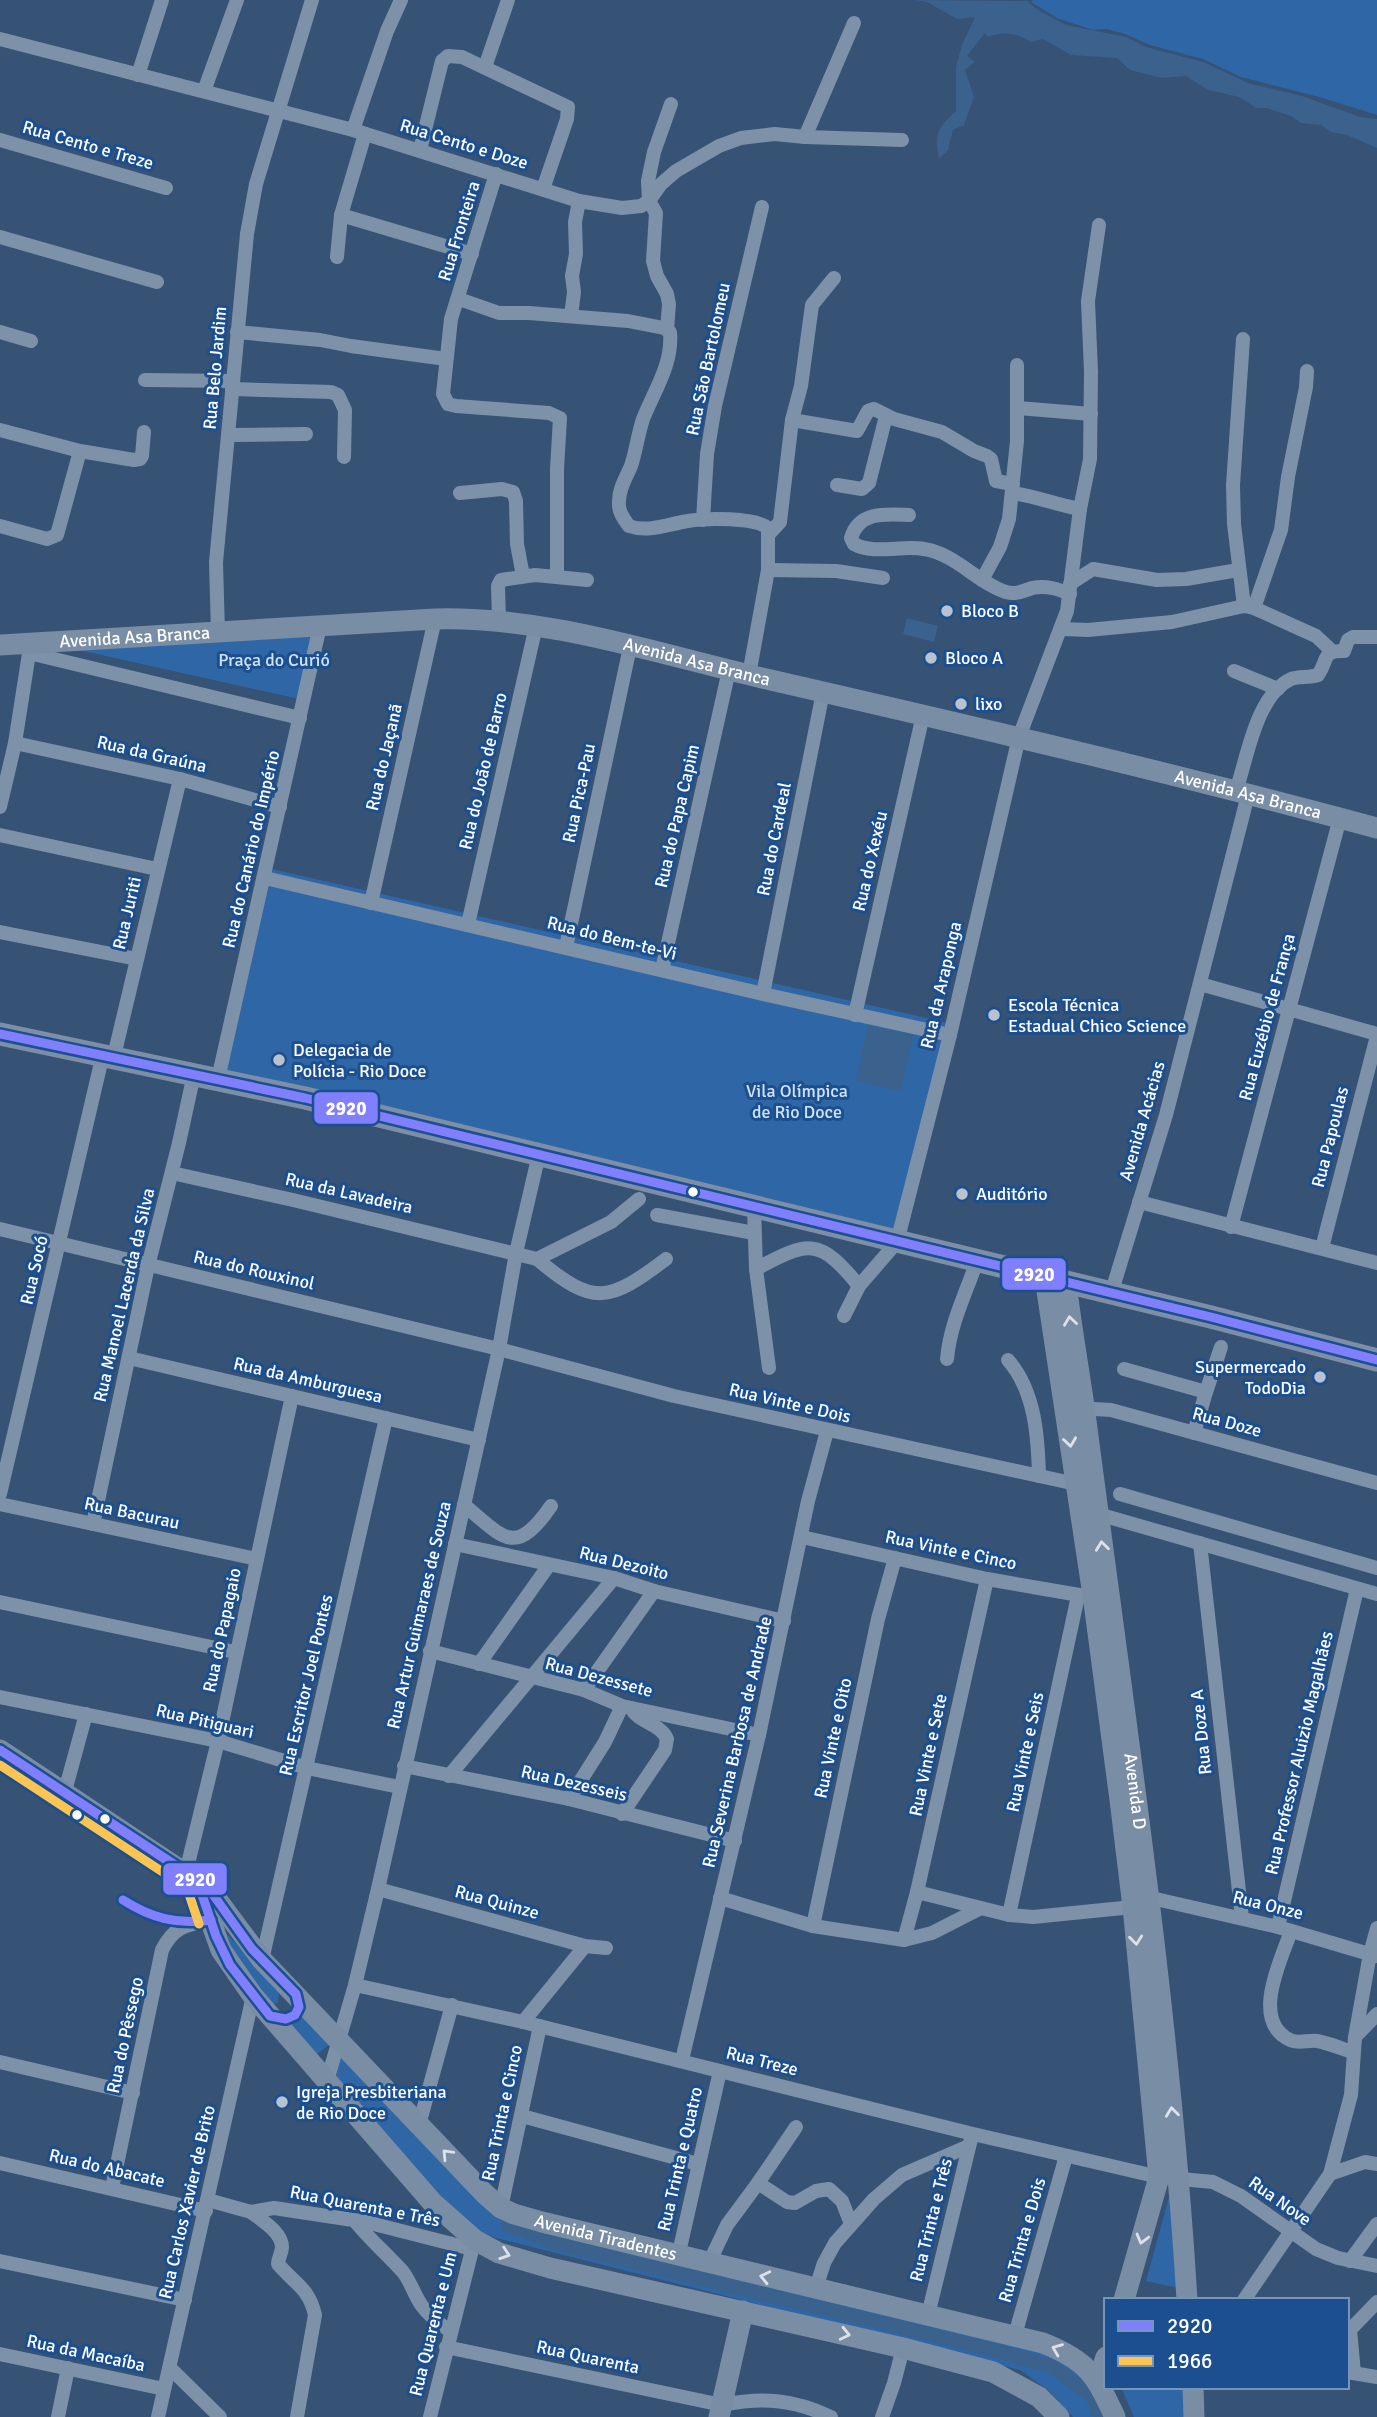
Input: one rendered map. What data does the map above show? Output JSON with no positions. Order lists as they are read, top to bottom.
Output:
{
  "streets": {
    "street": [
      "Rua Cento e Doze",
      "Rua Cento e Treze",
      "Rua Fronteira",
      "Rua São Bartolomeu",
      "Rua Belo Jardim",
      "Avenida Asa Branca",
      "Rua da Graúna",
      "Rua do Jaçanã",
      "Rua do João de Barro",
      "Rua Pica-Pau",
      "Rua do Papa Capim",
      "Rua do Cardeal",
      "Rua do Canário do Império",
      "Rua do Xexéu",
      "Rua Juriti",
      "Rua do Bem-te-Vi",
      "Rua da Araponga",
      "Rua Euzébio de França",
      "Avenida Acácias",
      "Rua Papoulas",
      "Rua da Lavadeira",
      "Rua Socó",
      "Rua do Rouxinol",
      "Rua Manoel Lacerda da Silva",
      "Rua da Amburguesa",
      "Rua Vinte e Dois",
      "Rua Doze",
      "Rua Bacurau",
      "Rua Vinte e Cinco",
      "Rua Dezoito",
      "Rua Artur Guimaraes de Souza",
      "Rua do Papagaio",
      "Rua Dezessete",
      "Rua Escritor Joel Pontes",
      "Rua Pitiguari",
      "Rua Doze A",
      "Rua Vinte e Oito",
      "Rua Severina Barbosa de Andrade",
      "Rua Vinte e Seis",
      "Rua Professor Aluizio Magalhães",
      "Rua Vinte e Sete",
      "Rua Dezesseis",
      "Avenida D",
      "Rua Quinze",
      "Rua Onze",
      "Rua do Pêssego",
      "Rua Treze",
      "Rua Trinta e Cinco",
      "Rua Trinta e Quatro",
      "Rua do Abacate",
      "Rua Nove",
      "Rua Carlos Xavier de Brito",
      "Rua Quarenta e Três",
      "Rua Trinta e Três",
      "Avenida Tiradentes",
      "Rua Trinta e Dois",
      "Rua Quarenta e Um",
      "Rua da Macaíba",
      "Rua Quarenta"
    ]
  },
  "crossings": [
    ["Rua Cento e Doze", "Rua Fronteira"],
    ["Rua Cento e Doze", "Rua Belo Jardim"],
    ["Rua Belo Jardim", "Avenida Asa Branca"],
    ["Avenida Asa Branca", "Rua do Jaçanã"],
    ["Avenida Asa Branca", "Rua do João de Barro"],
    ["Avenida Asa Branca", "Rua Pica-Pau"],
    ["Avenida Asa Branca", "Rua do Papa Capim"],
    ["Avenida Asa Branca", "Rua do Cardeal"],
    ["Avenida Asa Branca", "Rua do Canário do Império"],
    ["Avenida Asa Branca", "Rua do Xexéu"],
    ["Avenida Asa Branca", "Rua da Araponga"],
    ["Avenida Asa Branca", "Rua Euzébio de França"],
    ["Avenida Asa Branca", "Avenida Acácias"],
    ["Rua da Graúna", "Rua do Canário do Império"],
    ["Rua da Graúna", "Rua Juriti"],
    ["Rua do Jaçanã", "Rua do Bem-te-Vi"],
    ["Rua do João de Barro", "Rua do Bem-te-Vi"],
    ["Rua Pica-Pau", "Rua do Bem-te-Vi"],
    ["Rua do Papa Capim", "Rua do Bem-te-Vi"],
    ["Rua do Cardeal", "Rua do Bem-te-Vi"],
    ["Rua do Canário do Império", "Rua do Bem-te-Vi"],
    ["Rua do Xexéu", "Rua do Bem-te-Vi"],
    ["Rua Juriti", "Rua Socó"],
    ["Rua do Bem-te-Vi", "Rua da Araponga"],
    ["Rua da Lavadeira", "Rua Manoel Lacerda da Silva"],
    ["Rua da Lavadeira", "Rua Artur Guimaraes de Souza"],
    ["Rua Socó", "Rua do Rouxinol"],
    ["Rua do Rouxinol", "Rua Manoel Lacerda da Silva"],
    ["Rua do Rouxinol", "Rua Vinte e Dois"],
    ["Rua do Rouxinol", "Rua Artur Guimaraes de Souza"],
    ["Rua Manoel Lacerda da Silva", "Rua da Amburguesa"],
    ["Rua Manoel Lacerda da Silva", "Rua Bacurau"],
    ["Rua da Amburguesa", "Rua Artur Guimaraes de Souza"],
    ["Rua da Amburguesa", "Rua do Papagaio"],
    ["Rua da Amburguesa", "Rua Escritor Joel Pontes"],
    ["Rua Vinte e Dois", "Rua Artur Guimaraes de Souza"],
    ["Rua Vinte e Dois", "Rua Severina Barbosa de Andrade"],
    ["Rua Vinte e Dois", "Avenida D"],
    ["Rua Doze", "Avenida D"],
    ["Rua Bacurau", "Rua do Papagaio"],
    ["Rua Vinte e Cinco", "Rua Vinte e Oito"],
    ["Rua Vinte e Cinco", "Rua Severina Barbosa de Andrade"],
    ["Rua Vinte e Cinco", "Rua Vinte e Seis"],
    ["Rua Vinte e Cinco", "Rua Vinte e Sete"],
    ["Rua Vinte e Cinco", "Avenida D"],
    ["Rua Dezoito", "Rua Artur Guimaraes de Souza"],
    ["Rua Dezoito", "Rua Severina Barbosa de Andrade"],
    ["Rua Artur Guimaraes de Souza", "Rua Dezessete"],
    ["Rua Artur Guimaraes de Souza", "Rua Pitiguari"],
    ["Rua Artur Guimaraes de Souza", "Rua Dezesseis"],
    ["Rua Artur Guimaraes de Souza", "Rua Quinze"],
    ["Rua Artur Guimaraes de Souza", "Rua Treze"],
    ["Rua Artur Guimaraes de Souza", "Avenida Tiradentes"],
    ["Rua do Papagaio", "Rua Pitiguari"],
    ["Rua do Papagaio", "Avenida Tiradentes"],
    ["Rua Dezessete", "Rua Severina Barbosa de Andrade"],
    ["Rua Escritor Joel Pontes", "Rua Pitiguari"],
    ["Rua Escritor Joel Pontes", "Avenida Tiradentes"],
    ["Rua Doze A", "Rua Onze"],
    ["Rua Severina Barbosa de Andrade", "Rua Dezesseis"],
    ["Rua Severina Barbosa de Andrade", "Rua Treze"],
    ["Rua Vinte e Seis", "Avenida D"],
    ["Rua Vinte e Seis", "Rua Onze"],
    ["Rua Professor Aluizio Magalhães", "Rua Onze"],
    ["Rua Vinte e Sete", "Rua Onze"],
    ["Avenida D", "Rua Onze"],
    ["Avenida D", "Rua Treze"],
    ["Avenida D", "Rua Nove"],
    ["Rua do Pêssego", "Rua do Abacate"],
    ["Rua Treze", "Rua Trinta e Cinco"],
    ["Rua Treze", "Rua Trinta e Quatro"],
    ["Rua Treze", "Rua Nove"],
    ["Rua Treze", "Rua Trinta e Três"],
    ["Rua Treze", "Rua Trinta e Dois"],
    ["Rua Trinta e Cinco", "Avenida Tiradentes"],
    ["Rua Trinta e Quatro", "Avenida Tiradentes"],
    ["Rua do Abacate", "Rua Carlos Xavier de Brito"],
    ["Rua do Abacate", "Rua Quarenta e Três"],
    ["Rua Carlos Xavier de Brito", "Rua Quarenta e Três"],
    ["Rua Carlos Xavier de Brito", "Rua da Macaíba"],
    ["Rua Quarenta e Três", "Rua Quarenta e Um"],
    ["Rua Trinta e Três", "Avenida Tiradentes"],
    ["Avenida Tiradentes", "Rua Trinta e Dois"],
    ["Rua Quarenta e Um", "Rua Quarenta"]
  ],
  "parks": ["Praça do Curió", "Vila Olímpica de Rio Doce"],
  "places": [
    "Bloco B",
    "Bloco A",
    "lixo",
    "Escola Técnica Estadual Chico Science",
    "Delegacia de Polícia - Rio Doce",
    "Auditório",
    "Supermercado TodoDia",
    "Igreja Presbiteriana de Rio Doce"
  ],
  "lines": ["transit line 2920", "transit line 1966"],
  "legend": ["2920", "1966"]
}
